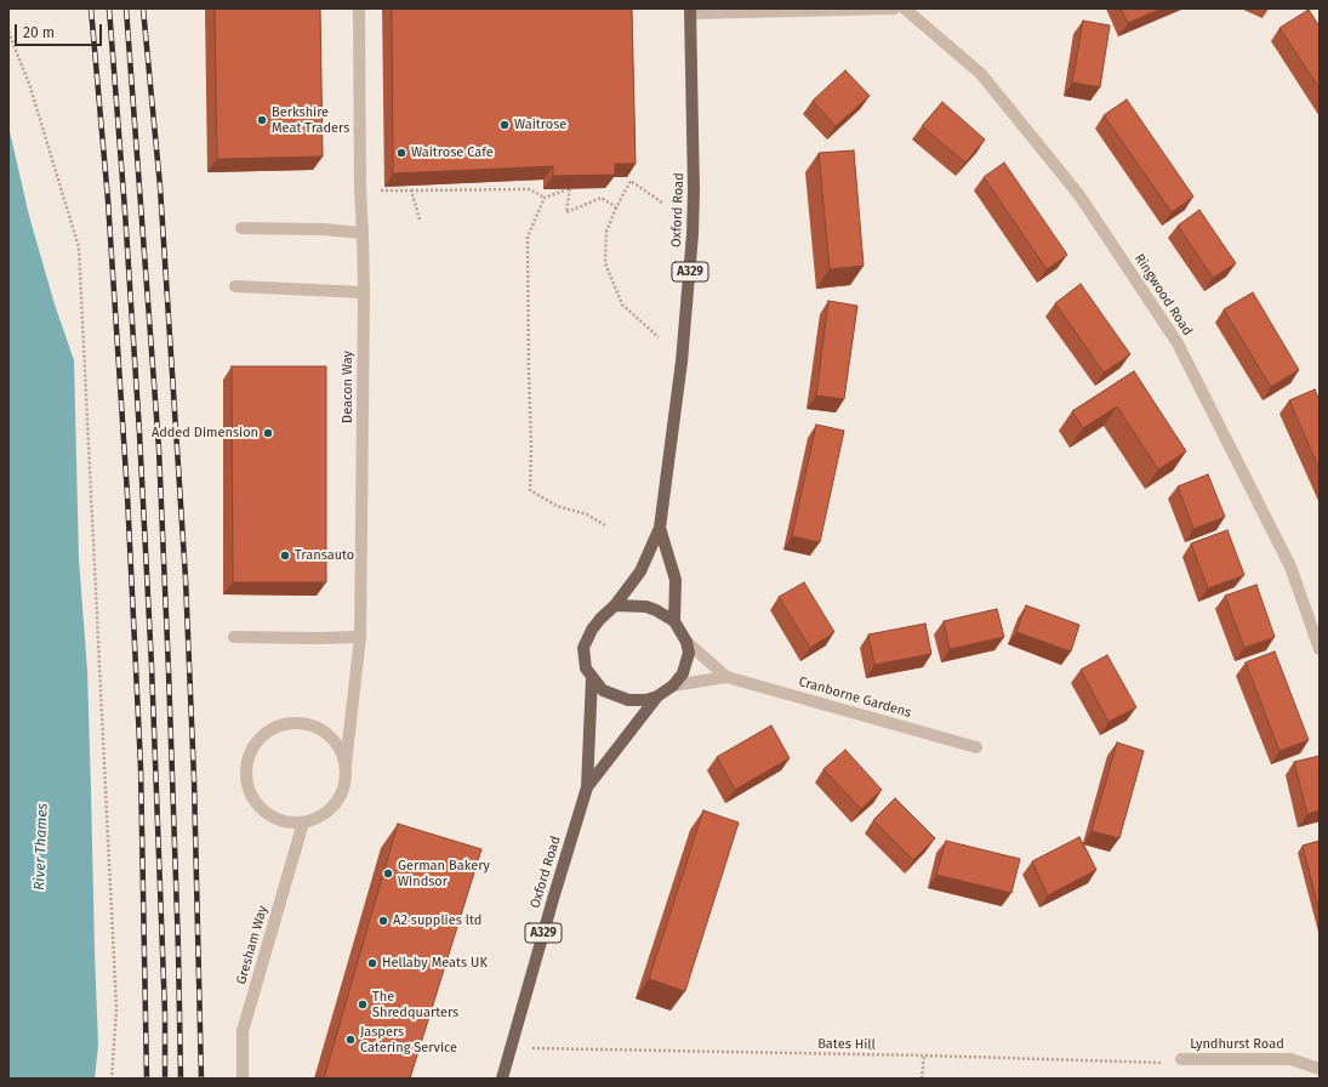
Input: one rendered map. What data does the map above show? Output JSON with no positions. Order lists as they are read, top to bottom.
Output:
{
  "streets": {
    "main road": ["Oxford Road", "A329"],
    "street": [
      "Ringwood Road",
      "Deacon Way",
      "Cranborne Gardens",
      "Gresham Way",
      "Lyndhurst Road"
    ],
    "path": ["Bates Hill"]
  },
  "crossings": [
    ["Oxford Road", "Cranborne Gardens"],
    ["Oxford Road", "Bates Hill"],
    ["Deacon Way", "Gresham Way"],
    ["Bates Hill", "Lyndhurst Road"]
  ],
  "water": ["River Thames"],
  "places": [
    "Berkshire Meat Traders",
    "Waitrose",
    "Waitrose Cafe",
    "Added Dimension",
    "Transauto",
    "German Bakery Windsor",
    "A2 supplies ltd",
    "Hellaby Meats UK",
    "The Shredquarters",
    "Jaspers Catering Service"
  ],
  "scale_bar": "20 m"
}
